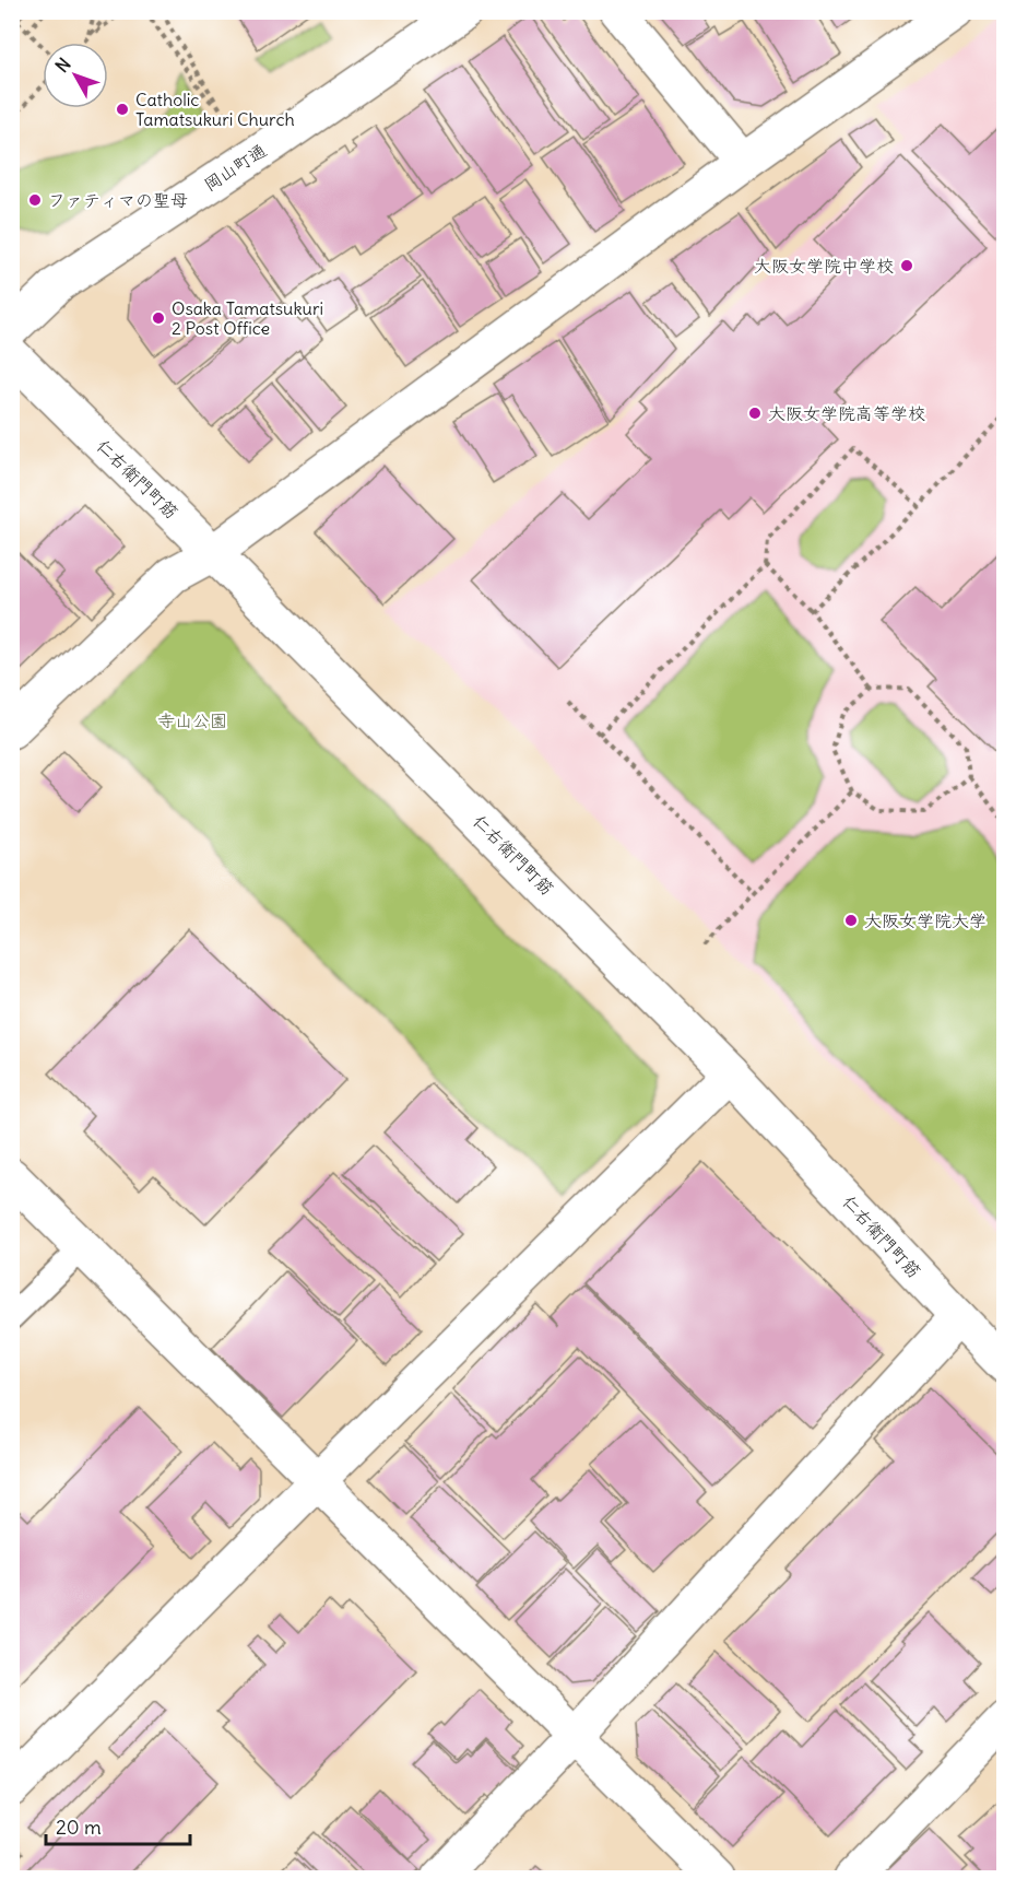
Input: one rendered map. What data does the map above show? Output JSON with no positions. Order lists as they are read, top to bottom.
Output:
{
  "streets": {
    "street": ["岡山町通", "仁右衛門町筋"]
  },
  "parks": ["寺山公園"],
  "places": [
    "Catholic Tamatsukuri Church",
    "ファティマの聖母",
    "大阪女学院中学校",
    "Osaka Tamatsukuri 2 Post Office",
    "大阪女学院高等学校",
    "大阪女学院大学"
  ],
  "scale_bar": "20 m",
  "north": "top left"
}
